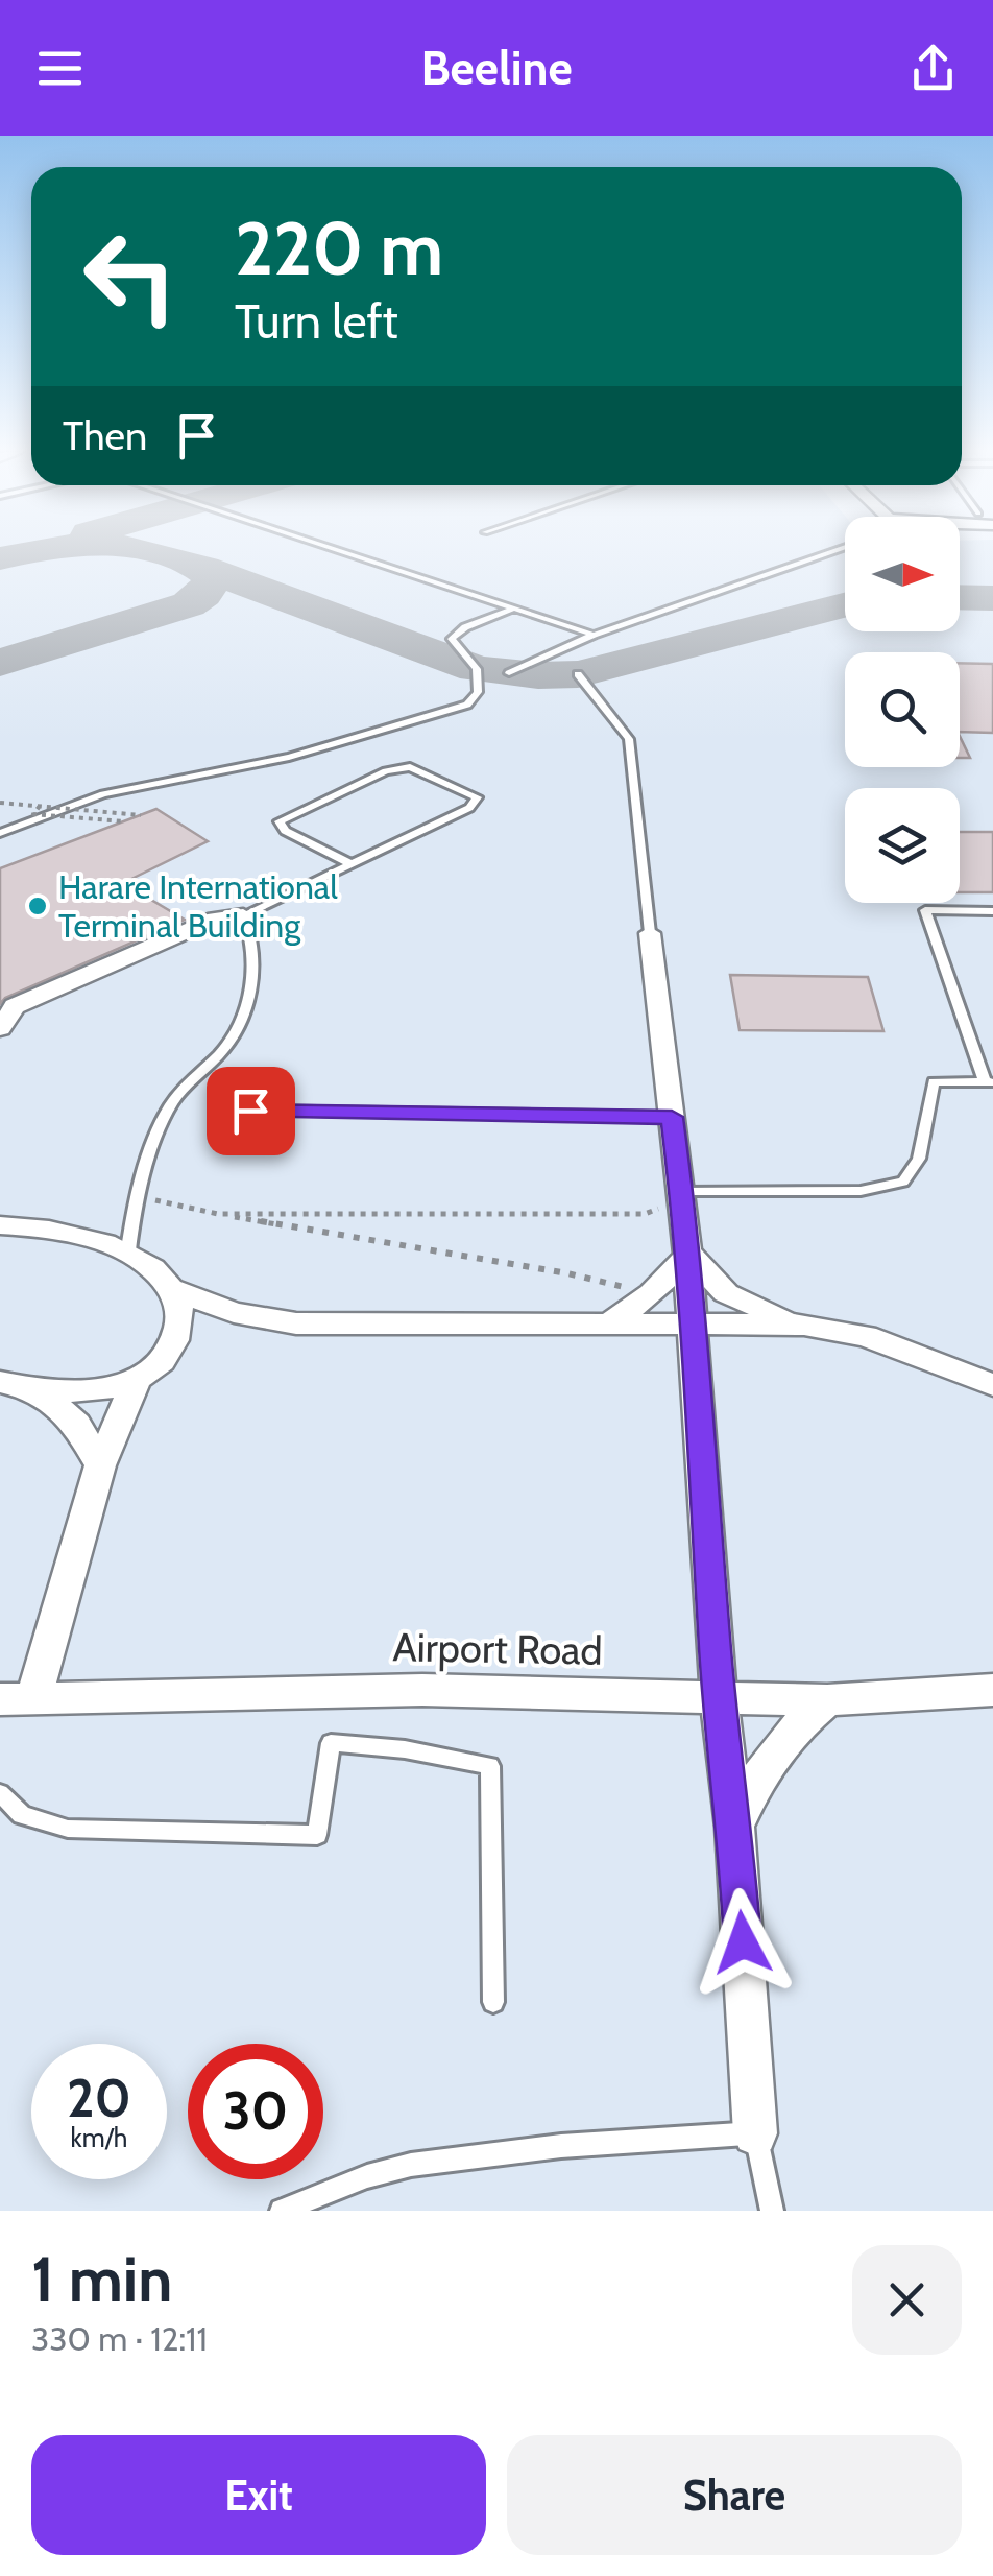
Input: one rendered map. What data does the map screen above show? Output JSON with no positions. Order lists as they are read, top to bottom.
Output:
{
  "streets": {
    "street": ["Airport Road"]
  },
  "places": ["Harare International Terminal Building"],
  "north": "right",
  "page": {
    "header": "Beeline",
    "turn": ["220 m", "Turn left"],
    "then": "Then",
    "speed": "20 km/h",
    "limit": "30",
    "heading": ["1 min", "330 m · 12:11"],
    "buttons": ["Exit", "Share"]
  }
}
